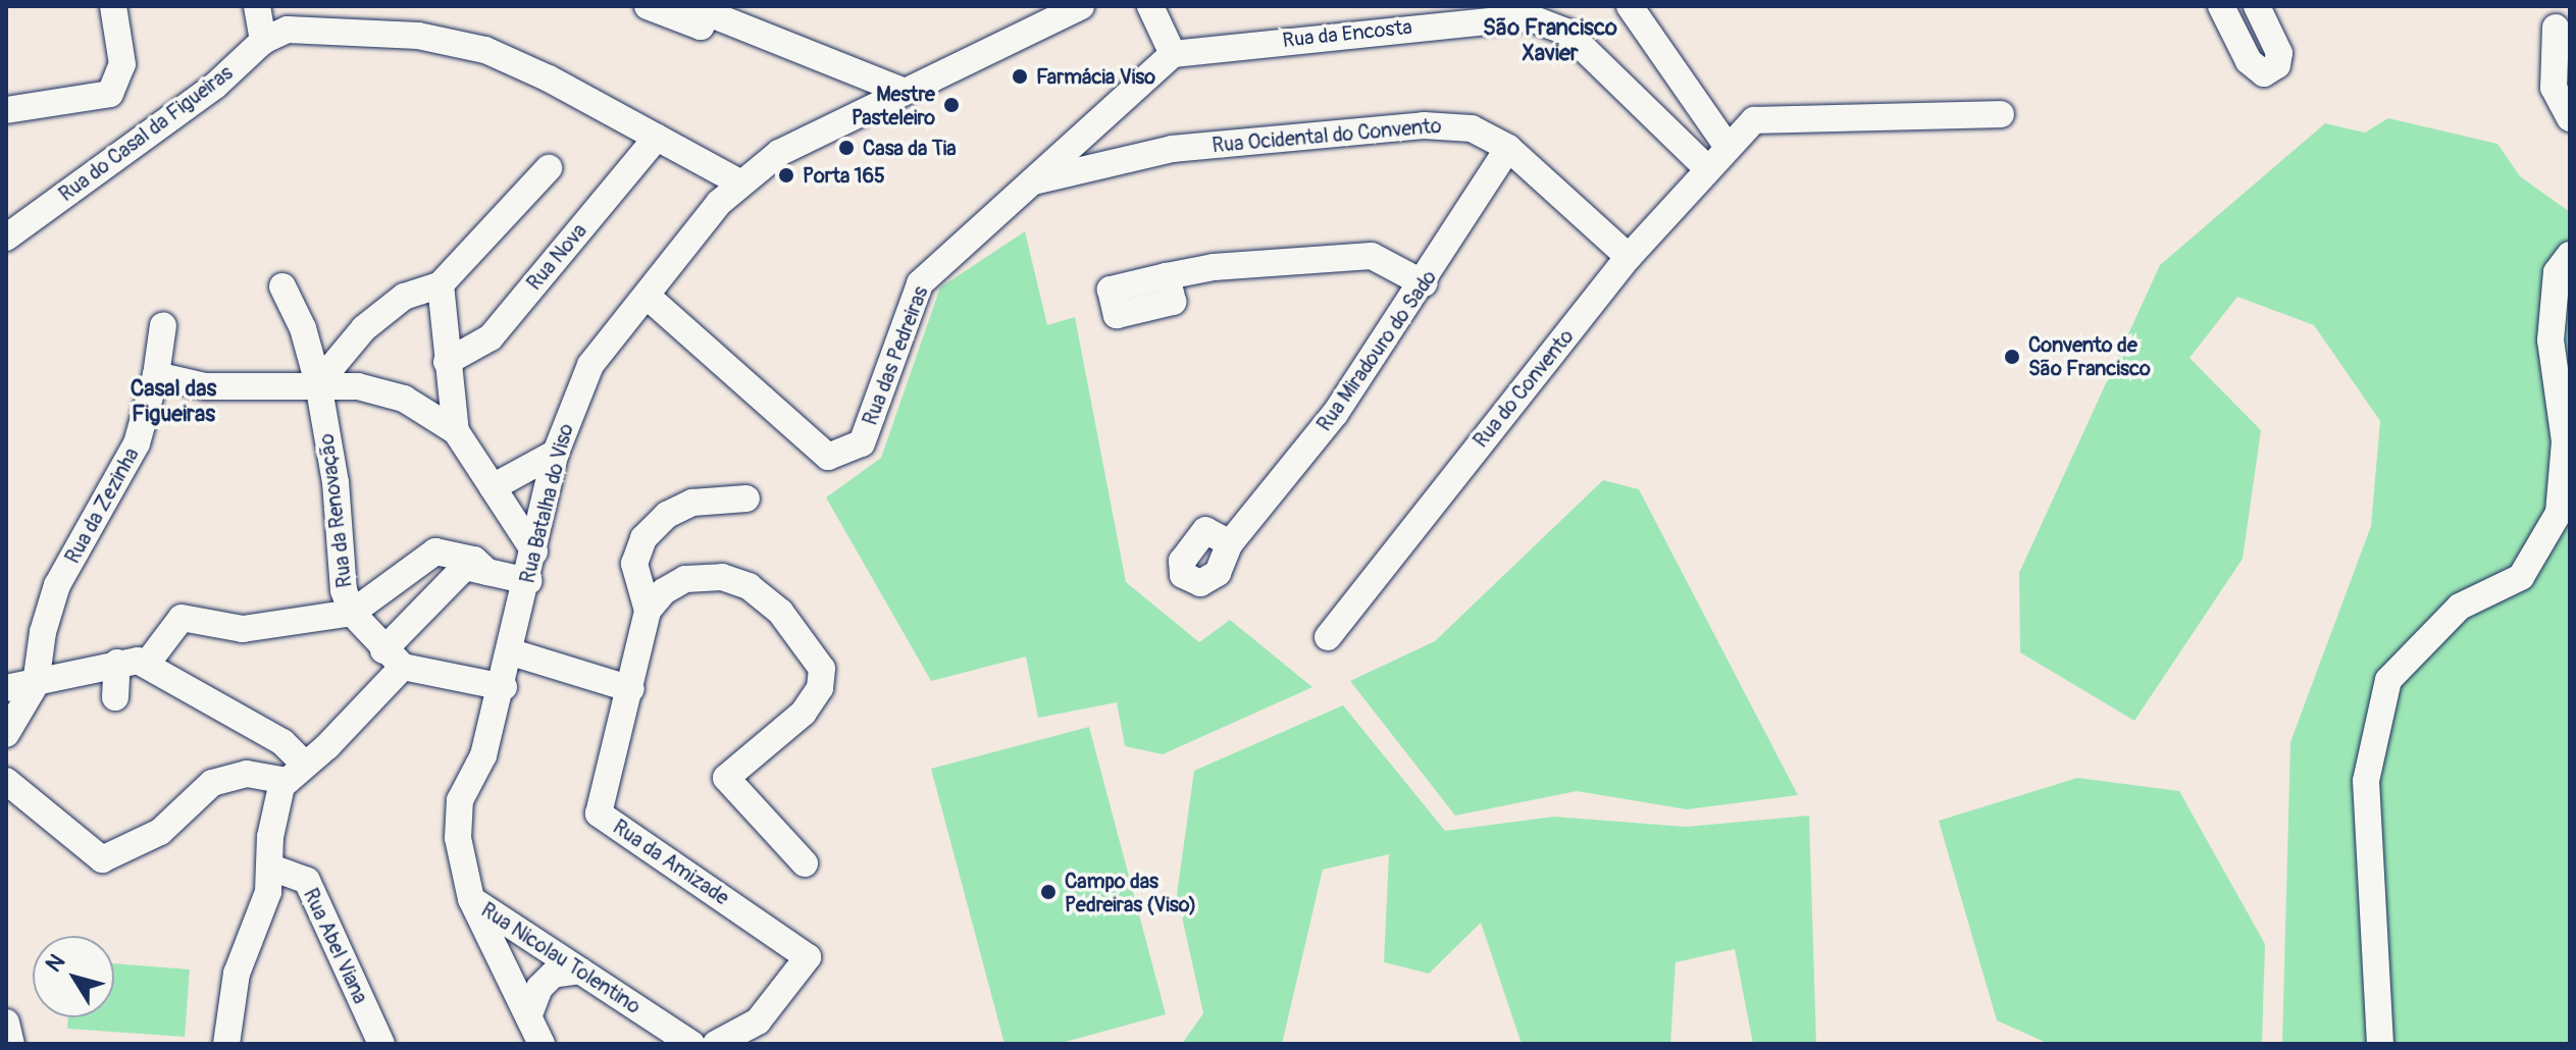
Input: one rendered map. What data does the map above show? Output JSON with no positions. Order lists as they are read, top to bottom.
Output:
{
  "streets": {
    "street": [
      "Rua da Encosta",
      "Rua do Casal da Figueiras",
      "Rua Ocidental do Convento",
      "Rua Nova",
      "Rua Miradouro do Sado",
      "Rua das Pedreiras",
      "Rua do Convento",
      "Rua Batalha do Viso",
      "Rua da Zezinha",
      "Rua da Renovação",
      "Rua da Amizade",
      "Rua Abel Viana",
      "Rua Nicolau Tolentino"
    ]
  },
  "crossings": [
    ["Rua da Encosta", "Rua do Convento"],
    ["Rua do Casal da Figueiras", "Rua Nova"],
    ["Rua do Casal da Figueiras", "Rua Batalha do Viso"],
    ["Rua Ocidental do Convento", "Rua Miradouro do Sado"],
    ["Rua Ocidental do Convento", "Rua das Pedreiras"],
    ["Rua Ocidental do Convento", "Rua do Convento"],
    ["Rua das Pedreiras", "Rua Batalha do Viso"],
    ["Rua Batalha do Viso", "Rua Nicolau Tolentino"]
  ],
  "districts": ["São Francisco Xavier", "Casal das Figueiras"],
  "places": [
    "Farmácia Viso",
    "Mestre Pasteleiro",
    "Casa da Tia",
    "Porta 165",
    "Convento de São Francisco",
    "Campo das Pedreiras (Viso)"
  ],
  "north": "top left"
}
